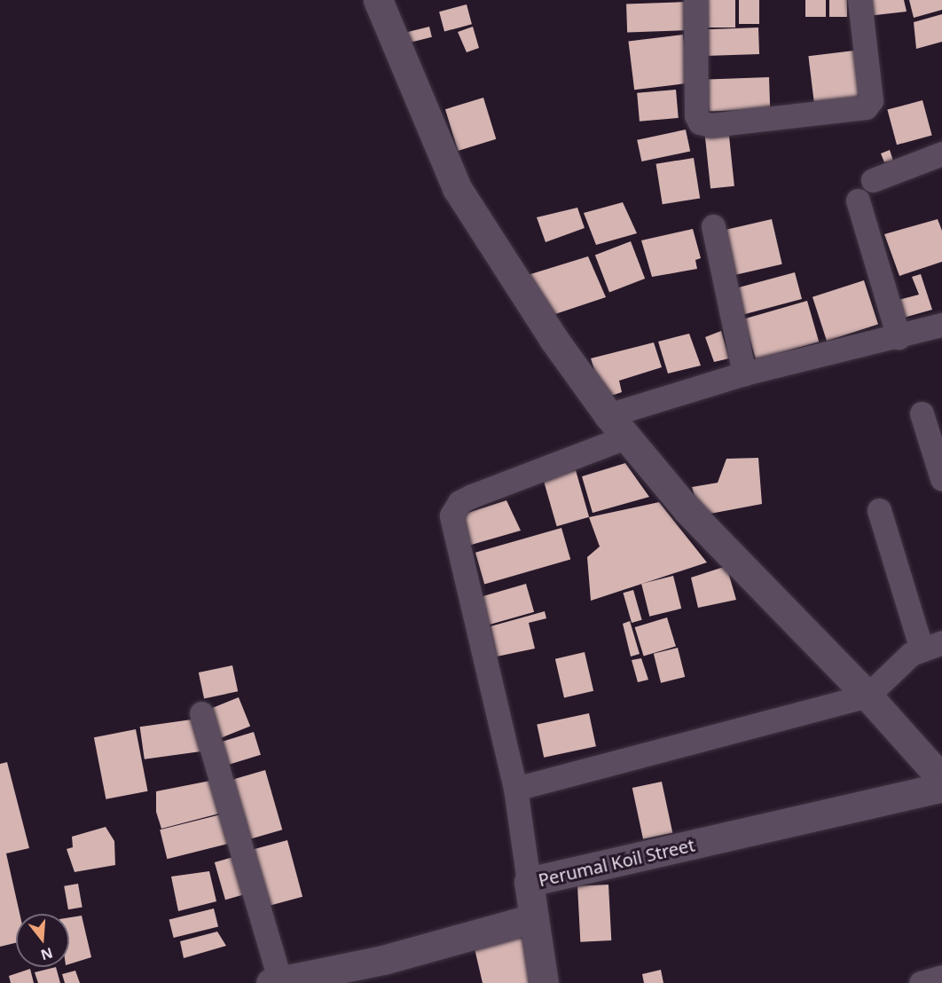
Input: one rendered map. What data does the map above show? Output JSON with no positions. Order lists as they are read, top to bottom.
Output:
{
  "streets": {
    "street": ["Perumal Koil Street"]
  },
  "north": "bottom"
}
